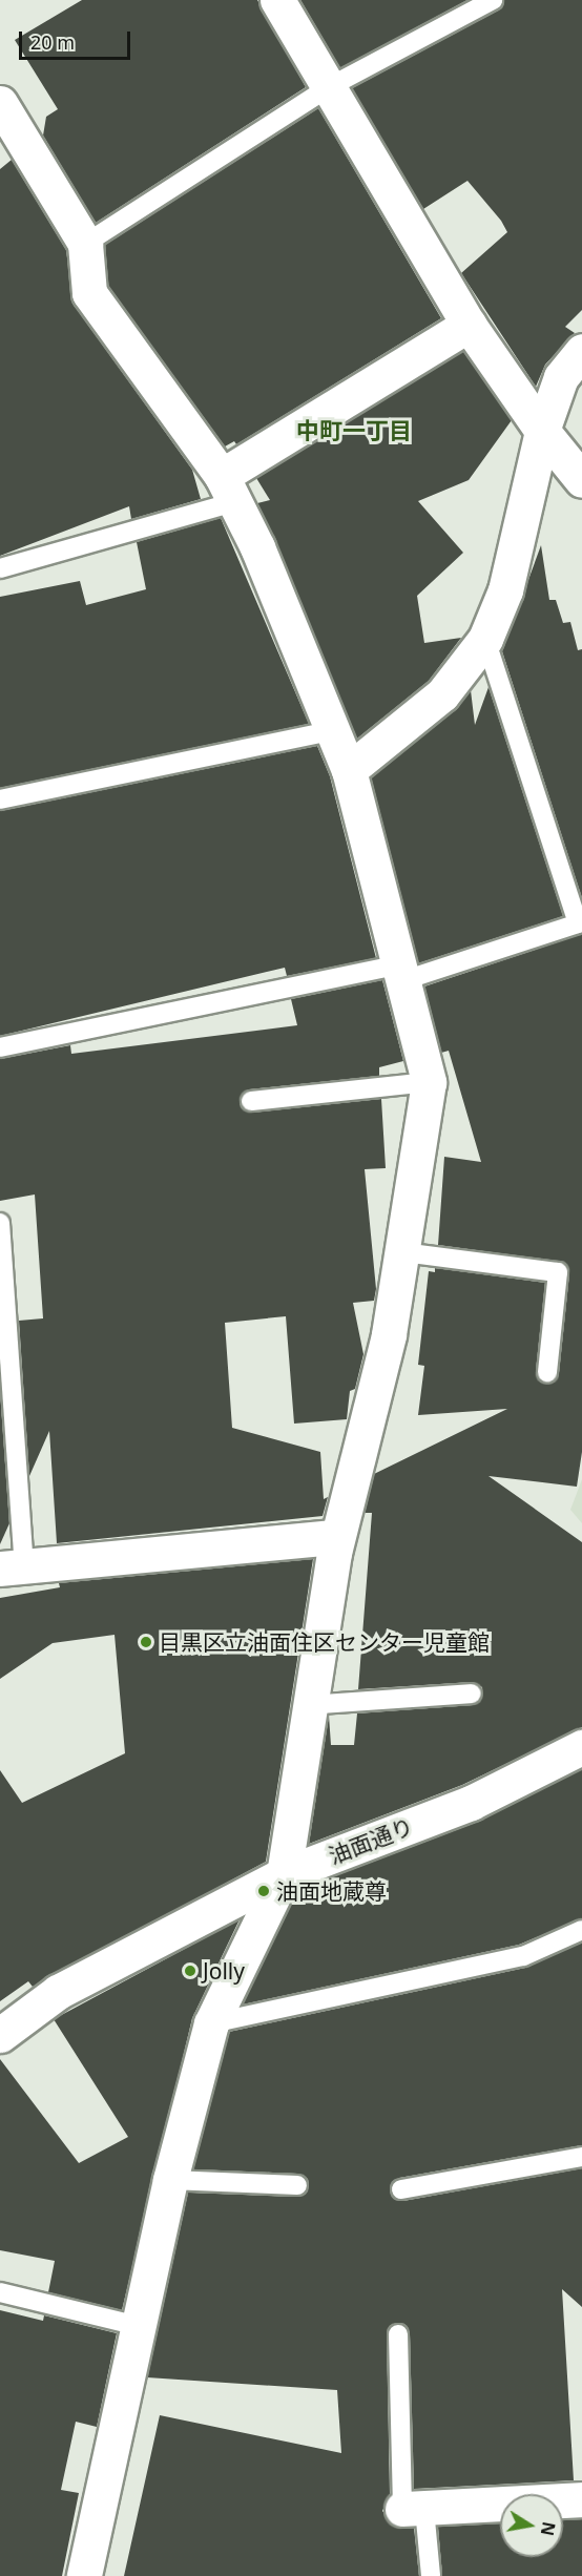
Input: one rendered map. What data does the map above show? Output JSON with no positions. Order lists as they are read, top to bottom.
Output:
{
  "streets": {
    "street": ["油面通り"]
  },
  "districts": ["中町一丁目"],
  "places": ["目黒区立油面住区センター児童館", "油面地蔵尊", "Jolly"],
  "scale_bar": "20 m",
  "north": "right"
}
